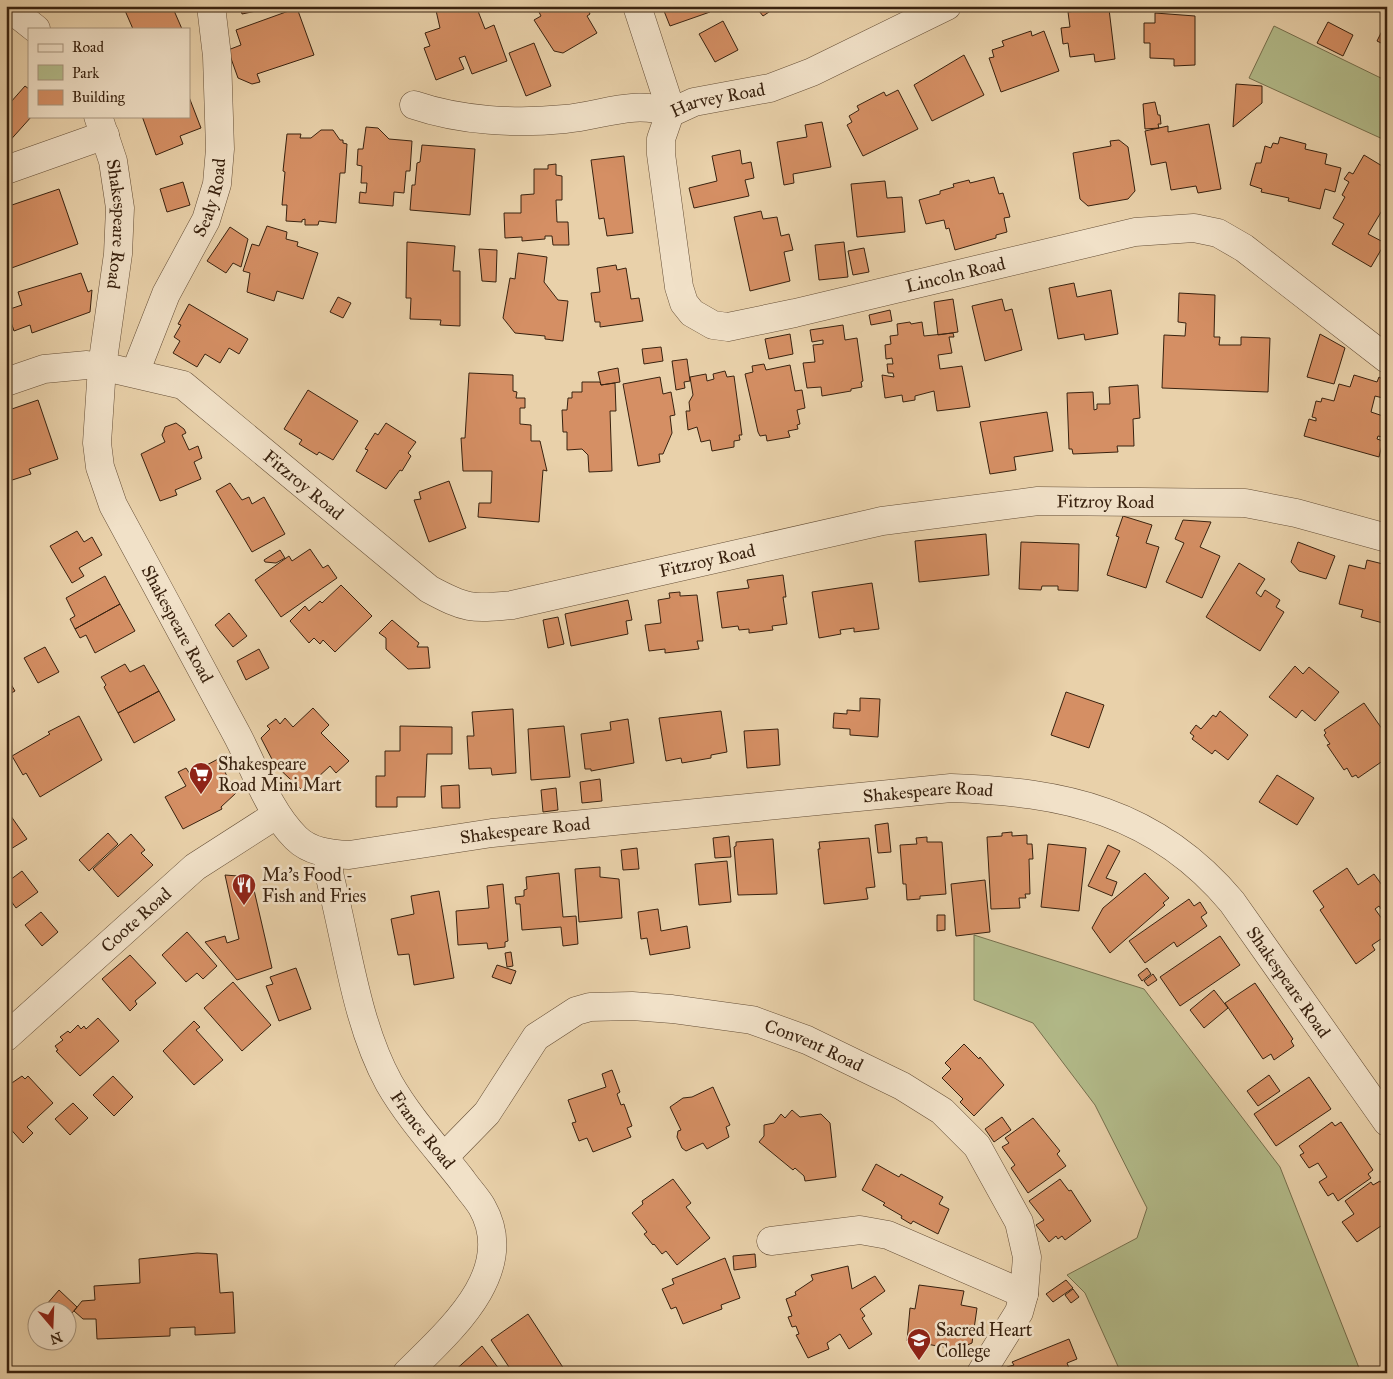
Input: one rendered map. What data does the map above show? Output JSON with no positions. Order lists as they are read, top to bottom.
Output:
{
  "streets": {
    "street": [
      "Harvey Road",
      "Sealy Road",
      "Shakespeare Road",
      "Lincoln Road",
      "Fitzroy Road",
      "Coote Road",
      "Convent Road",
      "France Road"
    ]
  },
  "crossings": [
    ["Harvey Road", "Lincoln Road"],
    ["Sealy Road", "Fitzroy Road"],
    ["Shakespeare Road", "Fitzroy Road"],
    ["Shakespeare Road", "Coote Road"],
    ["Shakespeare Road", "France Road"],
    ["Convent Road", "France Road"]
  ],
  "places": {
    "supermarket": ["Shakespeare Road Mini Mart"],
    "restaurant": ["Ma's Food - Fish and Fries"],
    "school or university": ["Sacred Heart College"]
  },
  "legend": ["Road", "Park", "Building"],
  "north": "bottom"
}
